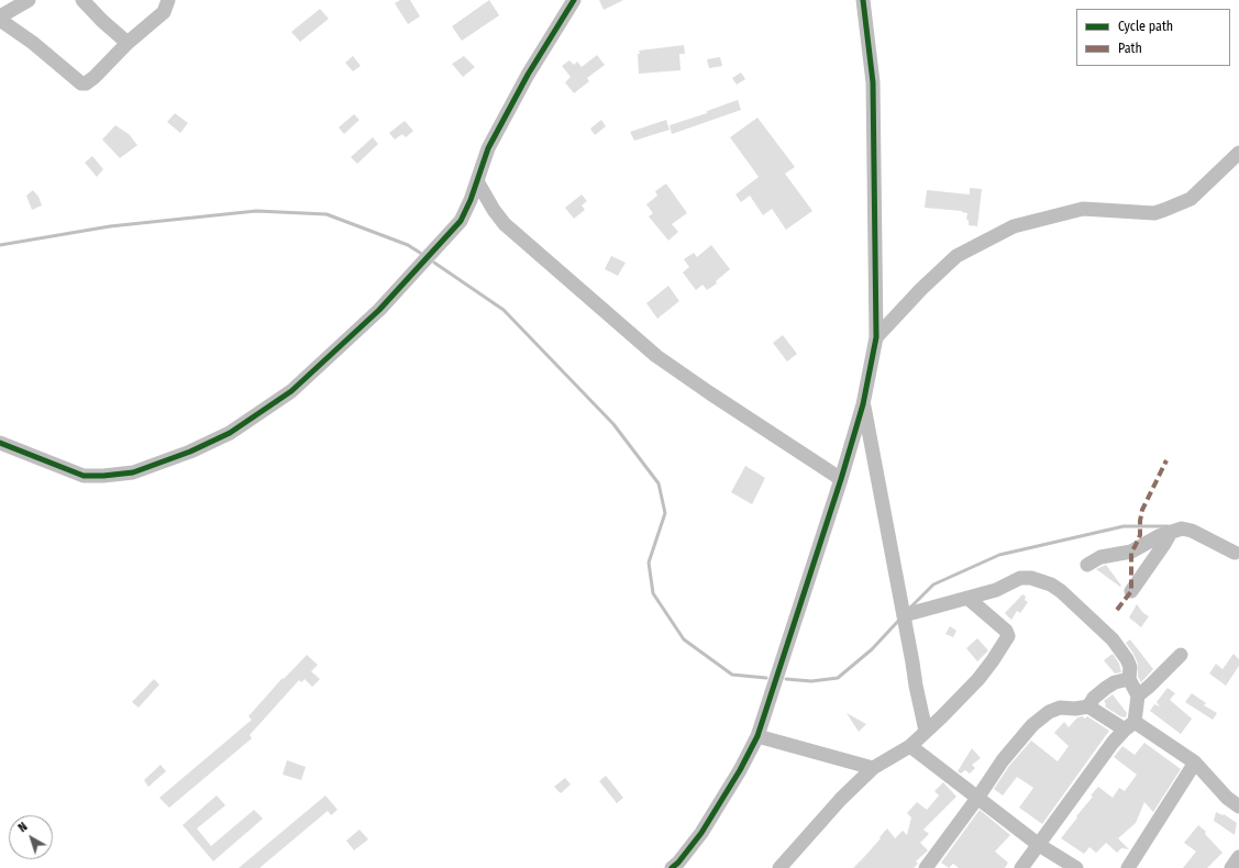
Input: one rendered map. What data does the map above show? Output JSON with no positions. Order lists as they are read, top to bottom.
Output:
{
  "legend": ["Cycle path", "Path"],
  "north": "top left"
}
